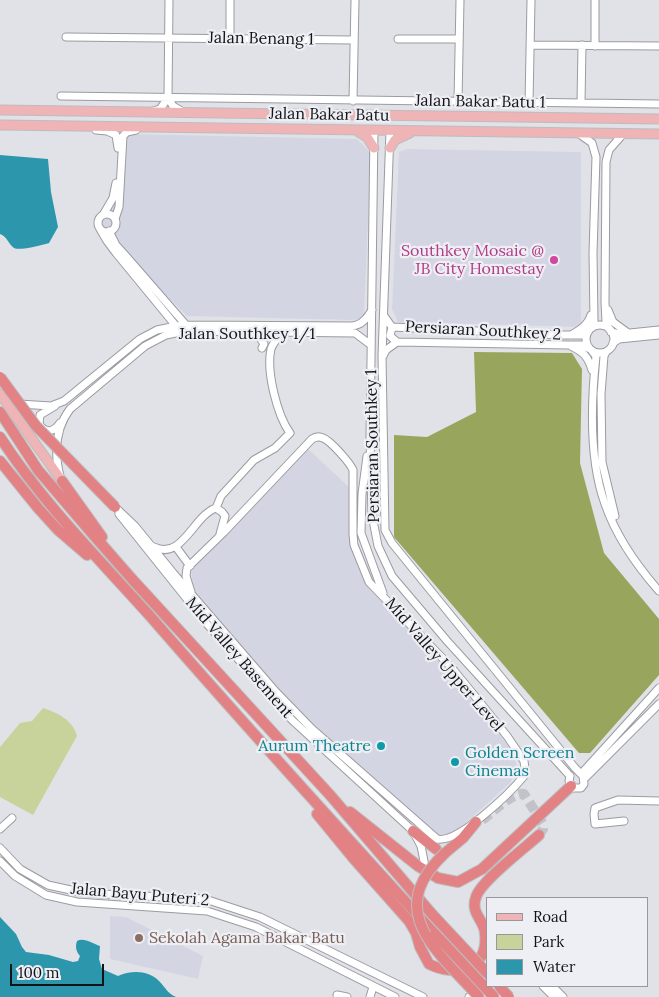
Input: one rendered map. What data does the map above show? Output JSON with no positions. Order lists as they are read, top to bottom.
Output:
{
  "streets": {
    "main road": ["Jalan Bakar Batu"],
    "street": [
      "Jalan Benang 1",
      "Jalan Bakar Batu 1",
      "Persiaran Southkey 2",
      "Jalan Southkey 1/1",
      "Persiaran Southkey 1",
      "Mid Valley Basement",
      "Mid Valley Upper Level",
      "Jalan Bayu Puteri 2"
    ]
  },
  "crossings": [
    ["Jalan Bakar Batu", "Persiaran Southkey 1"],
    ["Persiaran Southkey 2", "Persiaran Southkey 1"],
    ["Jalan Southkey 1/1", "Persiaran Southkey 1"],
    ["Mid Valley Basement", "Mid Valley Upper Level"]
  ],
  "places": [
    "Southkey Mosaic @ JB City Homestay",
    "Aurum Theatre",
    "Golden Screen Cinemas",
    "Sekolah Agama Bakar Batu"
  ],
  "legend": ["Road", "Park", "Water"],
  "scale_bar": "100 m"
}
